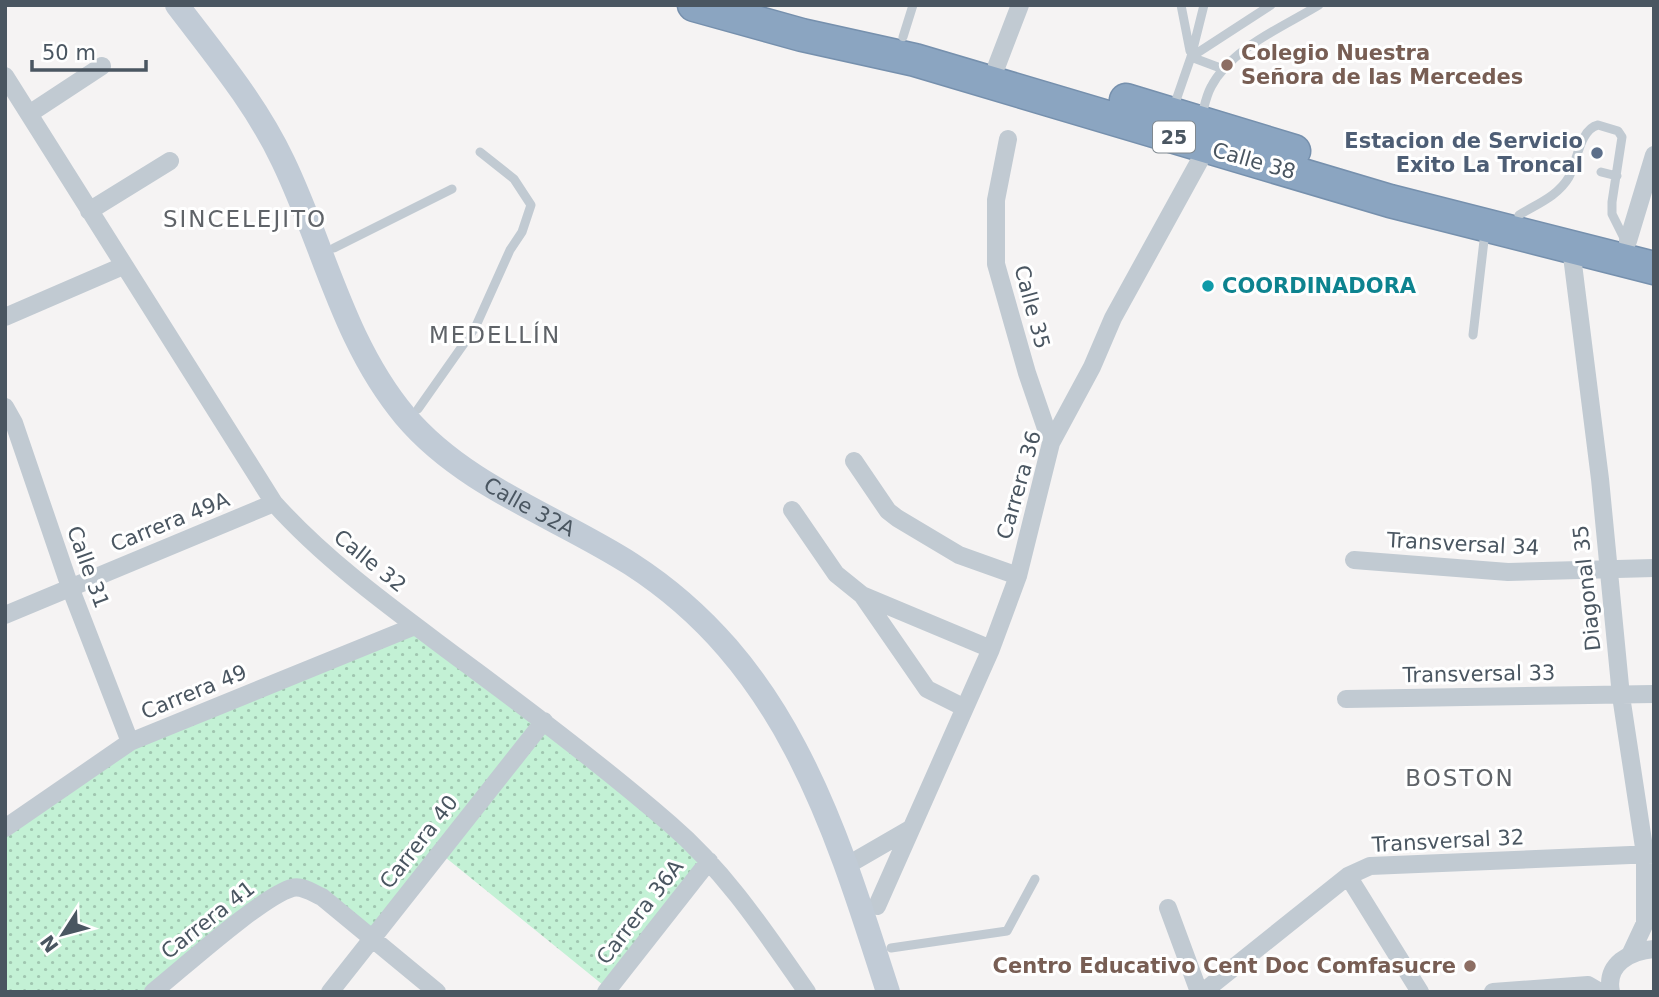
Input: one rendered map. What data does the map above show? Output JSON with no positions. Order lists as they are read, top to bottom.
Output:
{
  "streets": {
    "highway": ["25", "Calle 38"],
    "main road": ["Calle 32A"],
    "street": [
      "Calle 35",
      "Carrera 36",
      "Carrera 49A",
      "Transversal 34",
      "Calle 32",
      "Calle 31",
      "Diagonal 35",
      "Transversal 33",
      "Carrera 49",
      "Transversal 32",
      "Carrera 40",
      "Carrera 36A",
      "Carrera 41"
    ]
  },
  "crossings": [
    ["Calle 38", "Carrera 36"],
    ["Calle 38", "Diagonal 35"],
    ["Calle 35", "Carrera 36"],
    ["Carrera 36", "Calle 32A"],
    ["Carrera 49A", "Calle 32"],
    ["Carrera 49A", "Calle 31"],
    ["Transversal 34", "Diagonal 35"],
    ["Calle 32", "Carrera 49"],
    ["Calle 32", "Carrera 40"],
    ["Calle 32", "Carrera 36A"],
    ["Calle 31", "Carrera 49"],
    ["Diagonal 35", "Transversal 33"],
    ["Diagonal 35", "Transversal 32"],
    ["Carrera 40", "Carrera 41"]
  ],
  "districts": ["SINCELEJITO", "MEDELLÍN", "BOSTON"],
  "places": [
    "Colegio Nuestra Señora de las Mercedes",
    "Estacion de Servicio Exito La Troncal",
    "COORDINADORA",
    "Centro Educativo Cent Doc Comfasucre"
  ],
  "scale_bar": "50 m",
  "north": "bottom left"
}
